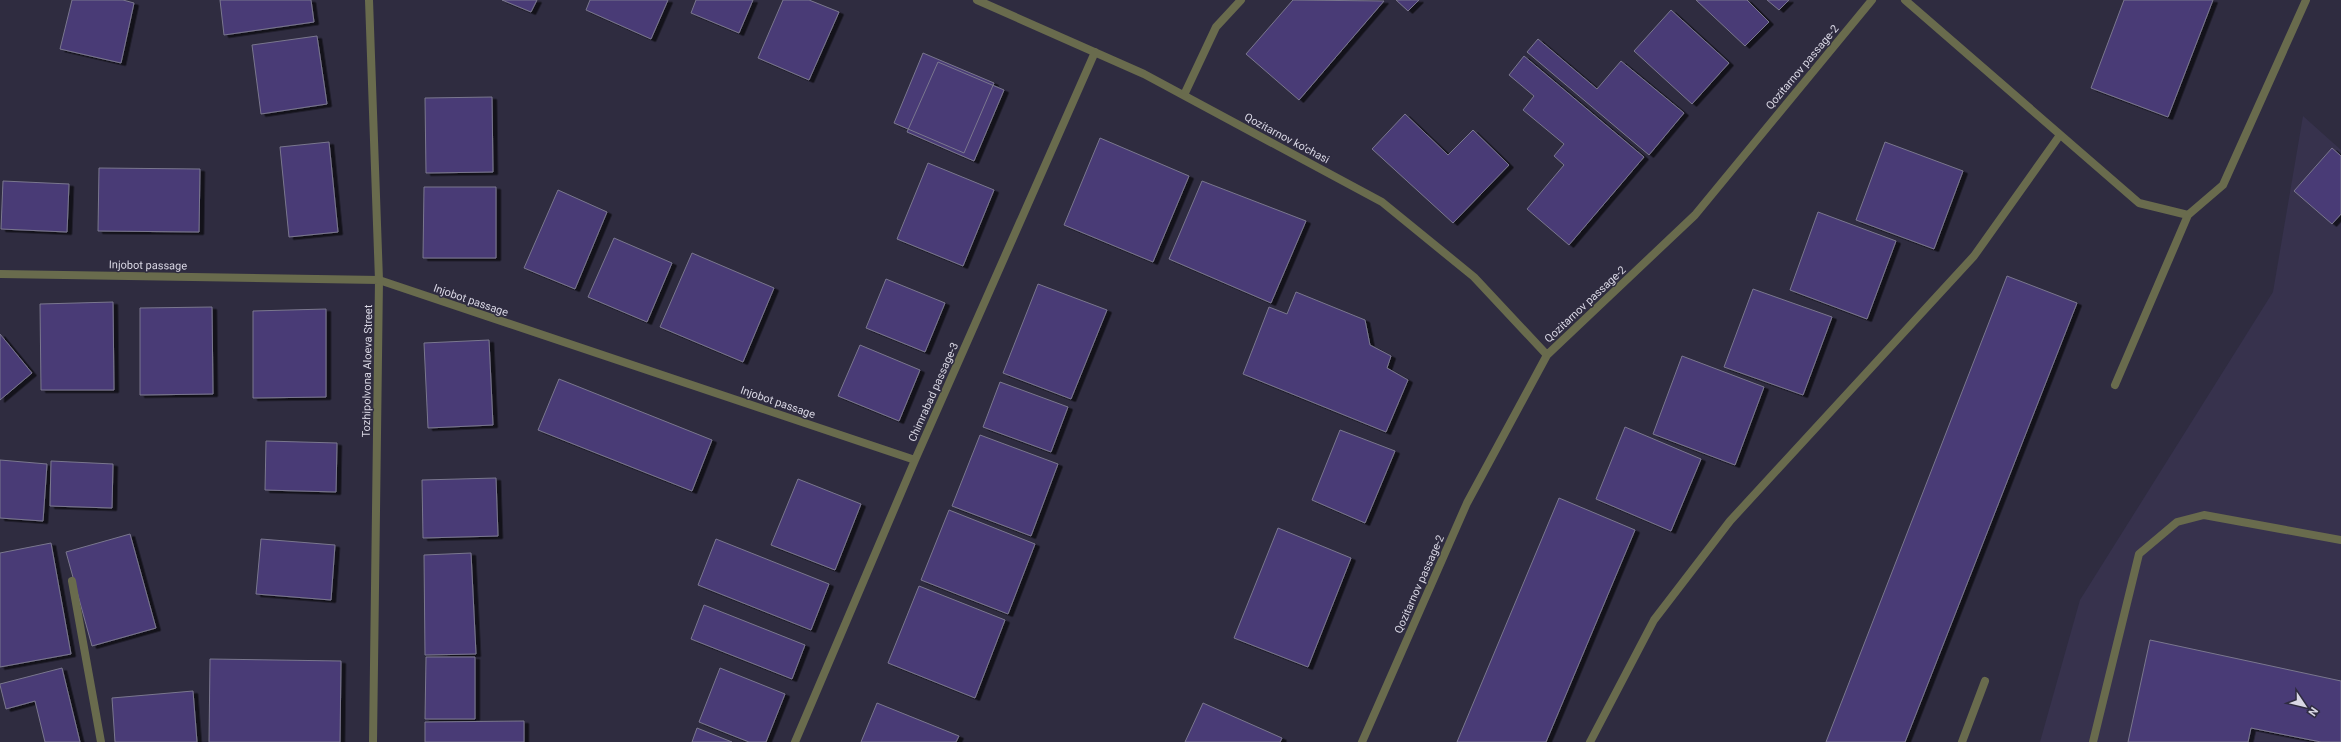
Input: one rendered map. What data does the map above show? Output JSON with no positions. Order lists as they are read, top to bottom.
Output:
{
  "streets": {
    "street": [
      "Qozitarnov passage-2",
      "Qozitarnov ko'chasi",
      "Injobot passage",
      "Tozhipolvona Aloeva Street",
      "Chimrаbаd passage-3"
    ]
  },
  "crossings": [
    ["Qozitarnov passage-2", "Qozitarnov ko'chasi"],
    ["Qozitarnov ko'chasi", "Chimrаbаd passage-3"],
    ["Injobot passage", "Tozhipolvona Aloeva Street"],
    ["Injobot passage", "Chimrаbаd passage-3"]
  ],
  "north": "bottom right"
}
